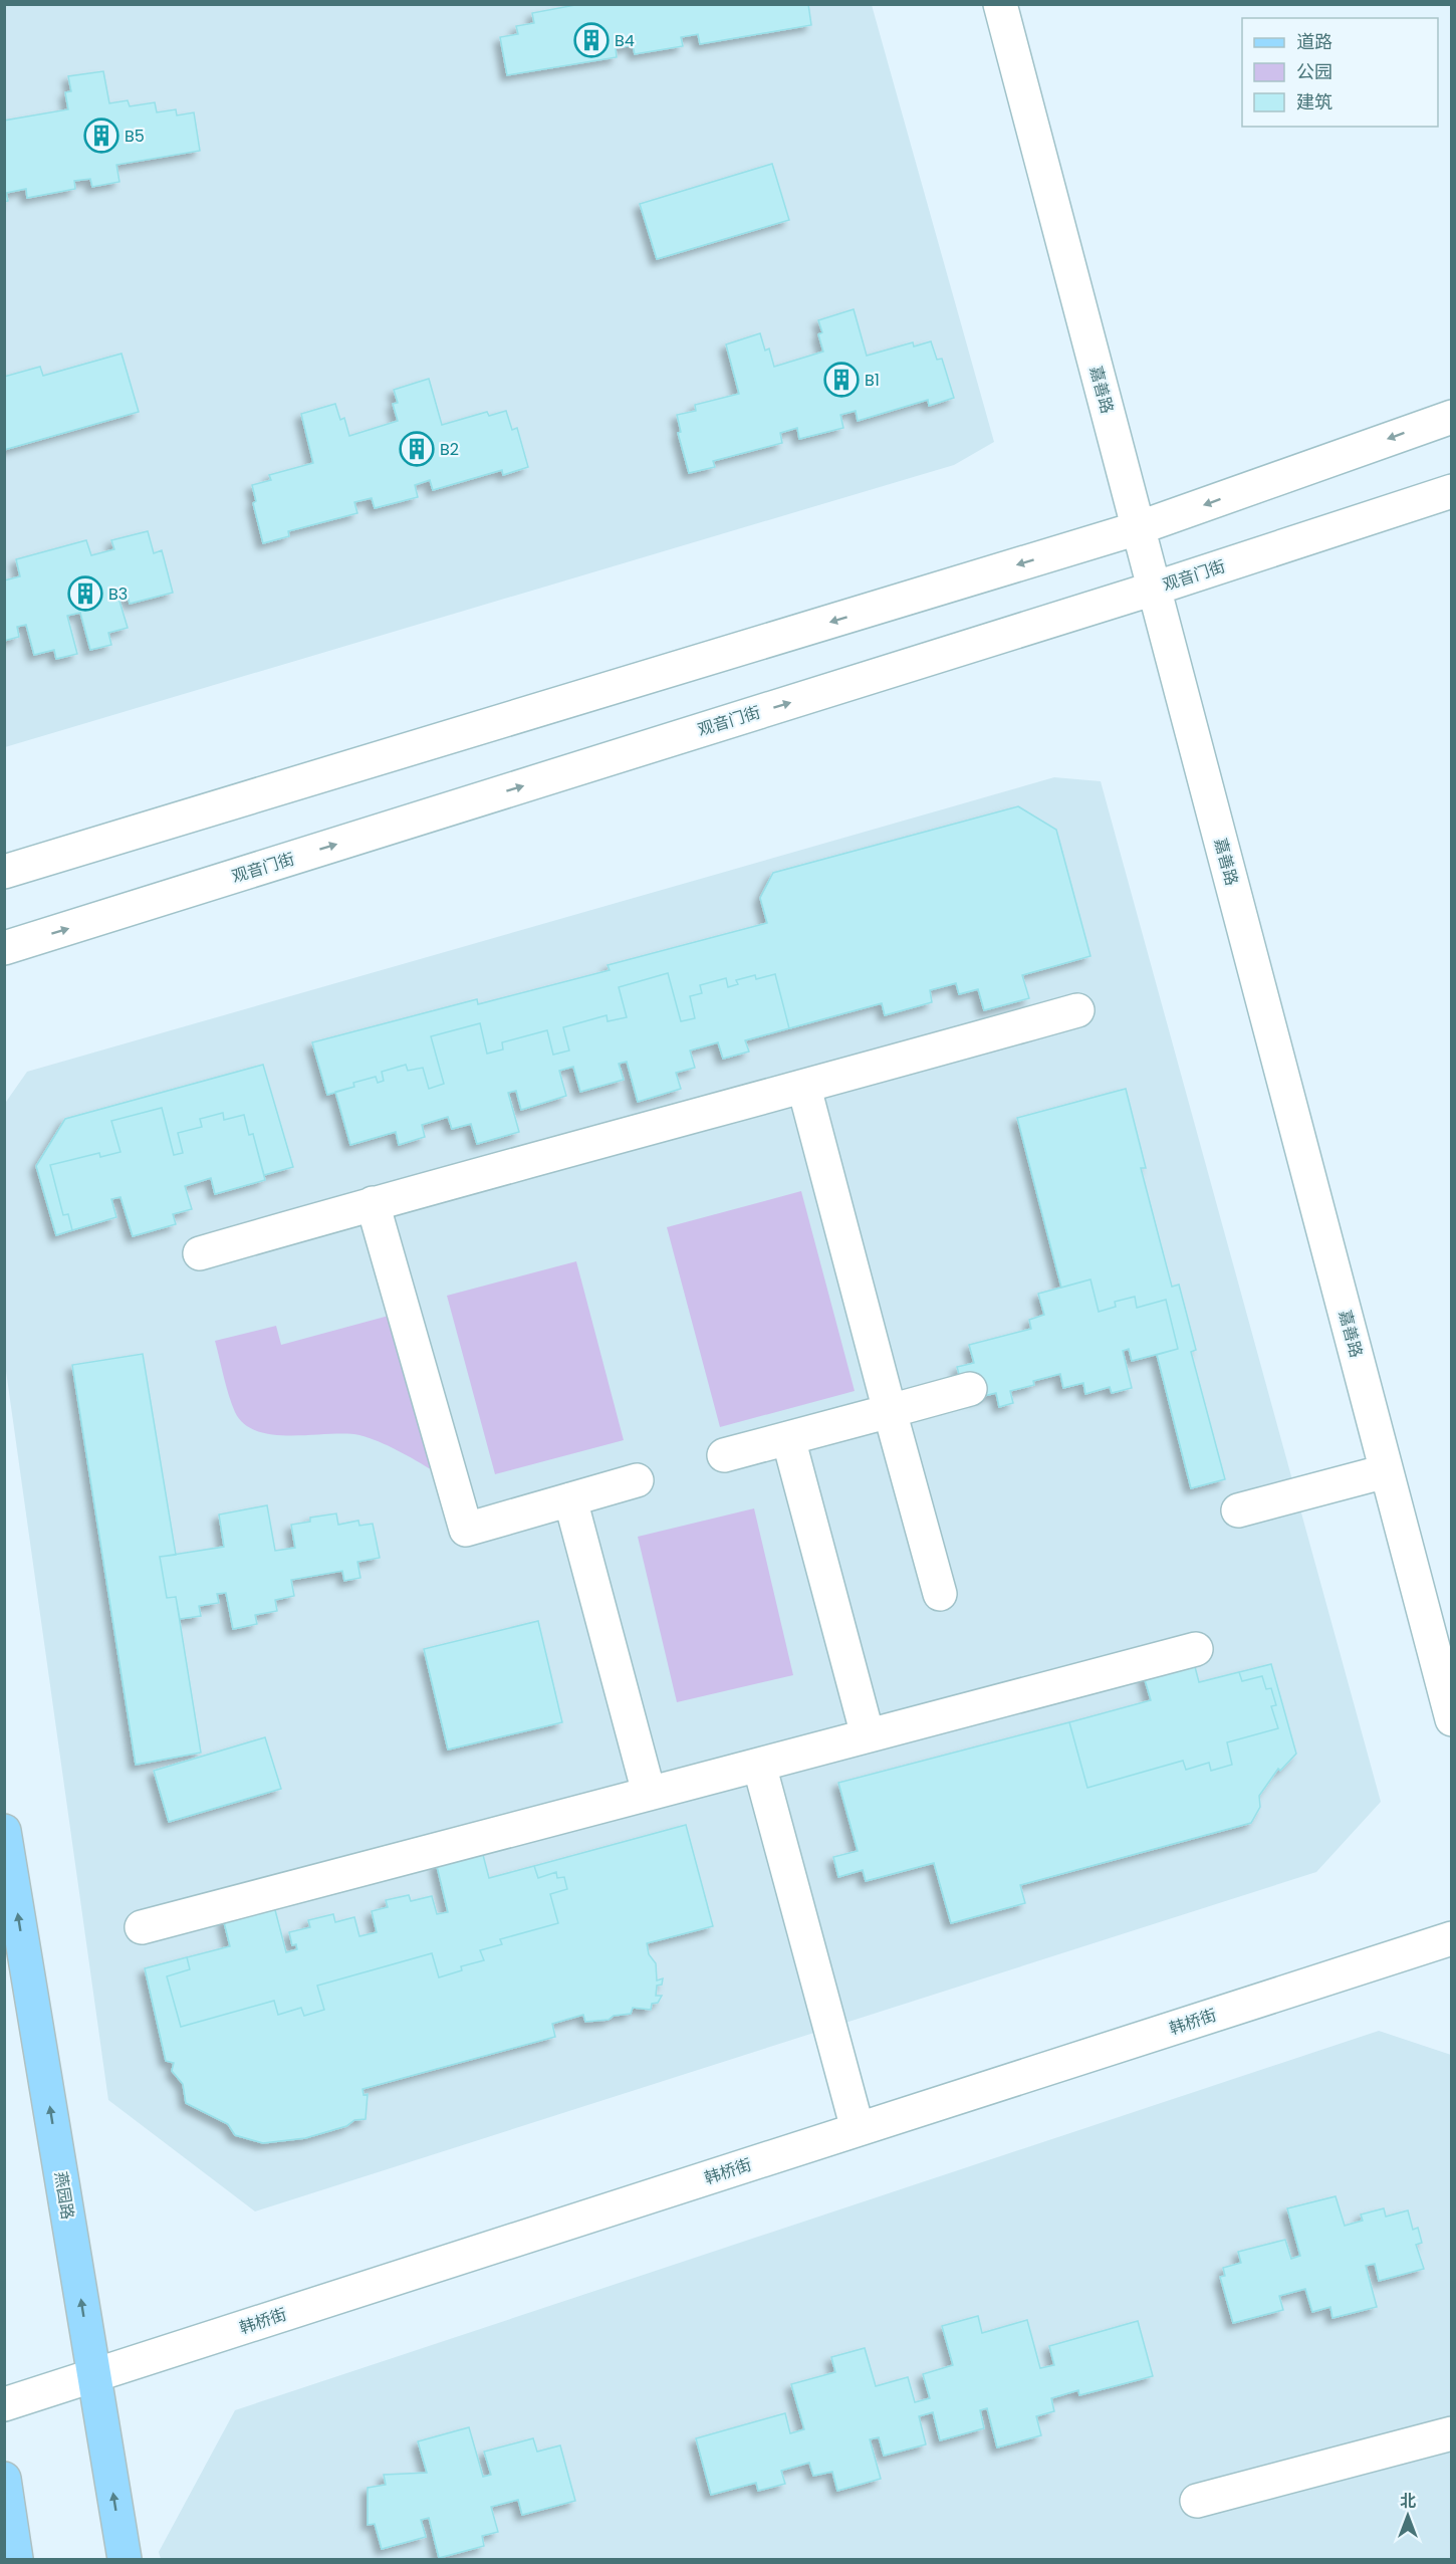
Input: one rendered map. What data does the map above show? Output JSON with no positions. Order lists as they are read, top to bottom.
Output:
{
  "streets": {
    "main road": ["燕园路"],
    "street": ["嘉善路", "观音门街", "韩桥街"]
  },
  "crossings": [
    ["嘉善路", "观音门街"],
    ["韩桥街", "燕园路"]
  ],
  "one_way": ["燕园路"],
  "places": {
    "building": [
      "B4",
      "B5",
      "B1",
      "B2",
      "B3"
    ]
  },
  "legend": ["道路", "公园", "建筑"],
  "north": "top"
}
